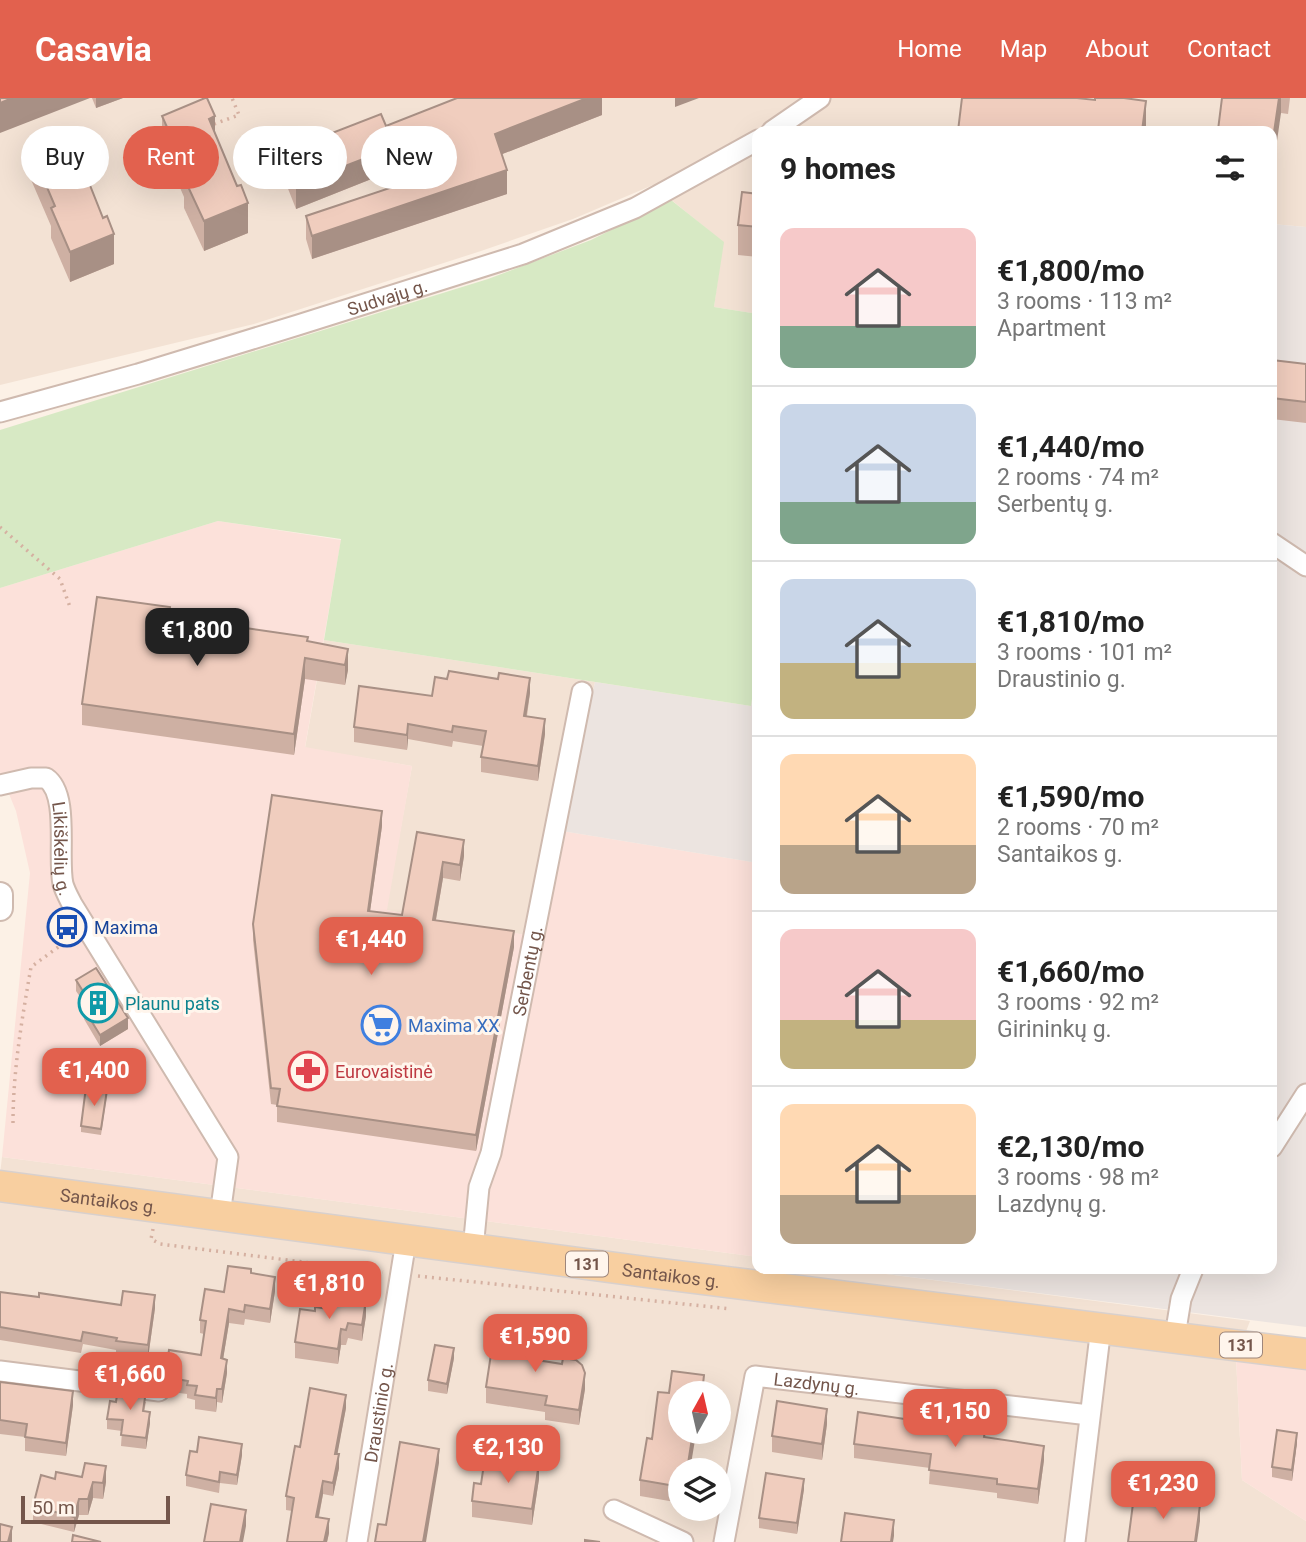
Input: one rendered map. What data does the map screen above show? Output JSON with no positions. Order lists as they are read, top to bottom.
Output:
{
  "streets": {
    "main road": ["Santaikos g.", "131"],
    "street": [
      "Sudvajų g.",
      "Likiškėlių g.",
      "Serbentų g.",
      "Lazdynų g.",
      "Draustinio g."
    ]
  },
  "crossings": [
    ["Likiškėlių g.", "Santaikos g."],
    ["Serbentų g.", "Santaikos g."],
    ["Santaikos g.", "Draustinio g."]
  ],
  "places": {
    "bus stop": ["Maxima"],
    "building": ["Plaunu pats"],
    "supermarket": ["Maxima XX"],
    "pharmacy": ["Eurovaistinė"]
  },
  "scale_bar": "50 m",
  "north": "top",
  "page": {
    "header": "Casavia",
    "nav": [
      "Home",
      "Map",
      "About",
      "Contact"
    ],
    "chip": [
      "Buy",
      "Rent",
      "Filters",
      "New"
    ],
    "heading": "9 homes",
    "list": [
      {
        "name": "€1,800/mo",
        "note": "3 rooms · 113 m² · Apartment"
      },
      {
        "name": "€1,440/mo",
        "note": "2 rooms · 74 m² · Serbentų g."
      },
      {
        "name": "€1,810/mo",
        "note": "3 rooms · 101 m² · Draustinio g."
      },
      {
        "name": "€1,590/mo",
        "note": "2 rooms · 70 m² · Santaikos g."
      },
      {
        "name": "€1,660/mo",
        "note": "3 rooms · 92 m² · Girininkų g."
      },
      {
        "name": "€2,130/mo",
        "note": "3 rooms · 98 m² · Lazdynų g."
      }
    ],
    "price": [
      "€1,800",
      "€1,440",
      "€1,400",
      "€1,810",
      "€1,590",
      "€1,660",
      "€1,150",
      "€2,130",
      "€1,230"
    ],
    "scale": "50 m"
  }
}
